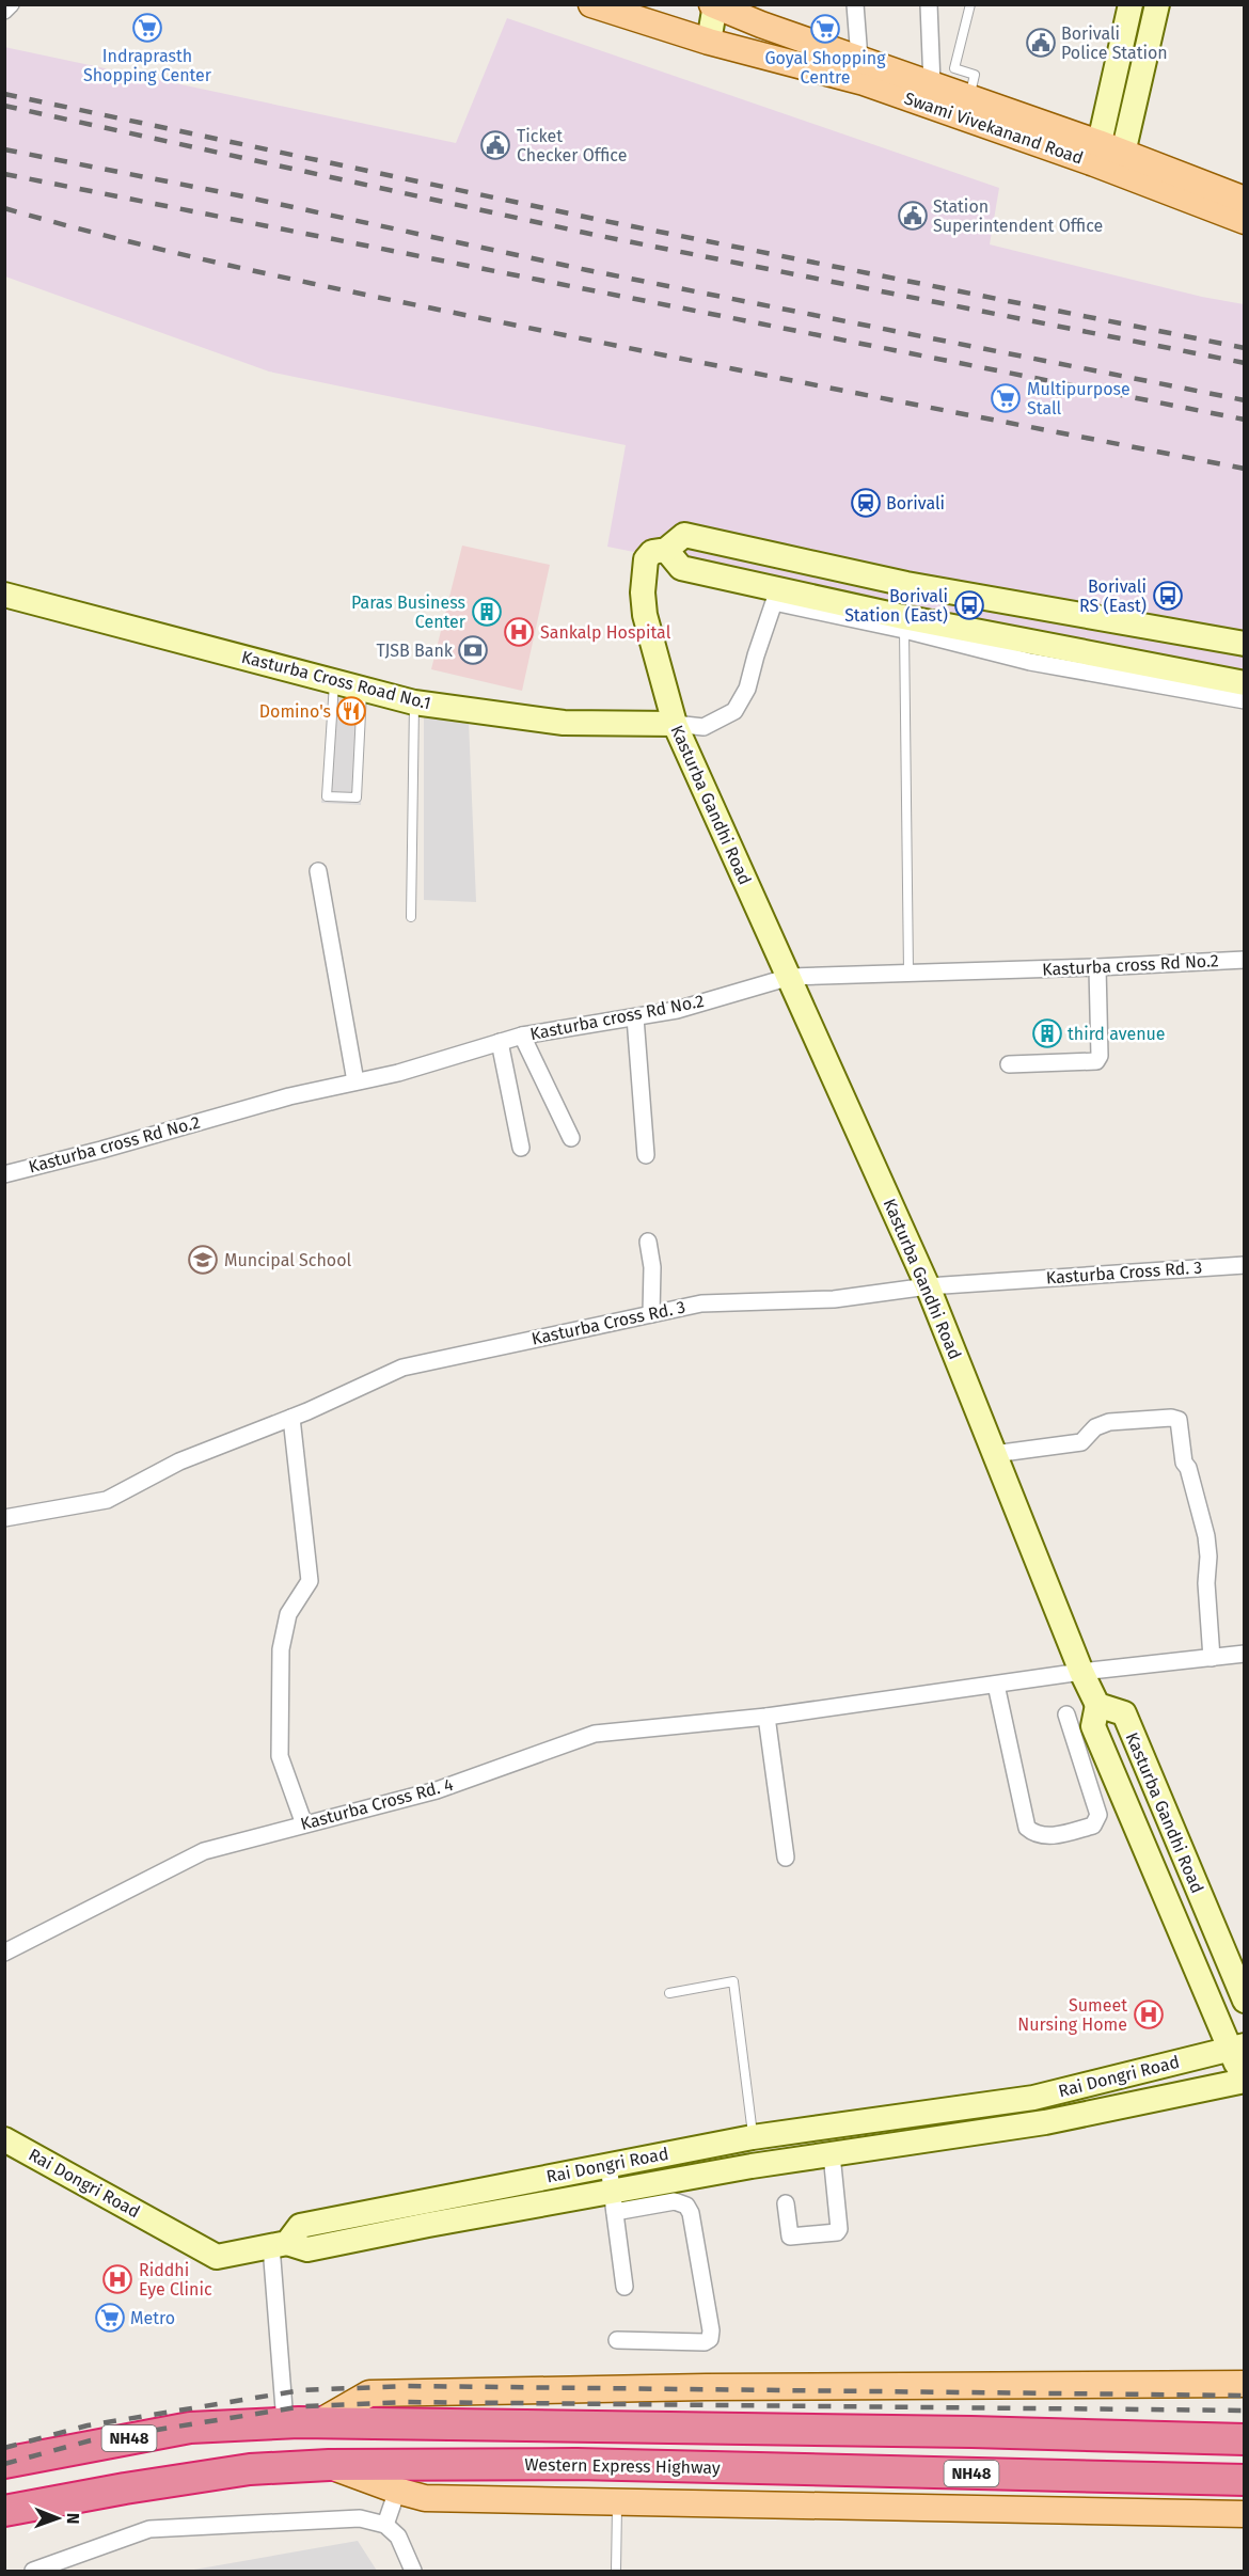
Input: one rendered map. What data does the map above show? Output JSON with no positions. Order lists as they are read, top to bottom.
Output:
{
  "streets": {
    "highway": ["NH48", "Western Express Highway"],
    "main road": ["Swami Vivekanand Road"],
    "street": [
      "Kasturba Cross Road No.1",
      "Kasturba Gandhi Road",
      "Kasturba cross Rd No.2",
      "Kasturba Cross Rd. 3",
      "Kasturba Cross Rd. 4",
      "Rai Dongri Road"
    ]
  },
  "crossings": [
    ["Kasturba Cross Road No.1", "Kasturba Gandhi Road"],
    ["Kasturba Gandhi Road", "Kasturba cross Rd No.2"],
    ["Kasturba Gandhi Road", "Kasturba Cross Rd. 3"],
    ["Kasturba Gandhi Road", "Kasturba Cross Rd. 4"]
  ],
  "places": {
    "supermarket": [
      "Indraprasth Shopping Center",
      "Goyal Shopping Centre",
      "Multipurpose Stall",
      "Metro"
    ],
    "public building": ["Borivali Police Station", "Ticket Checker Office", "Station Superintendent Office"],
    "station": ["Borivali"],
    "bus stop": ["Borivali RS (East)", "Borivali Station (East)"],
    "building": ["Paras Business Center", "third avenue"],
    "hospital": ["Sankalp Hospital", "Sumeet Nursing Home", "Riddhi Eye Clinic"],
    "bank": ["TJSB Bank"],
    "restaurant": ["Domino's"],
    "school or university": ["Muncipal School"]
  },
  "north": "right"
}
